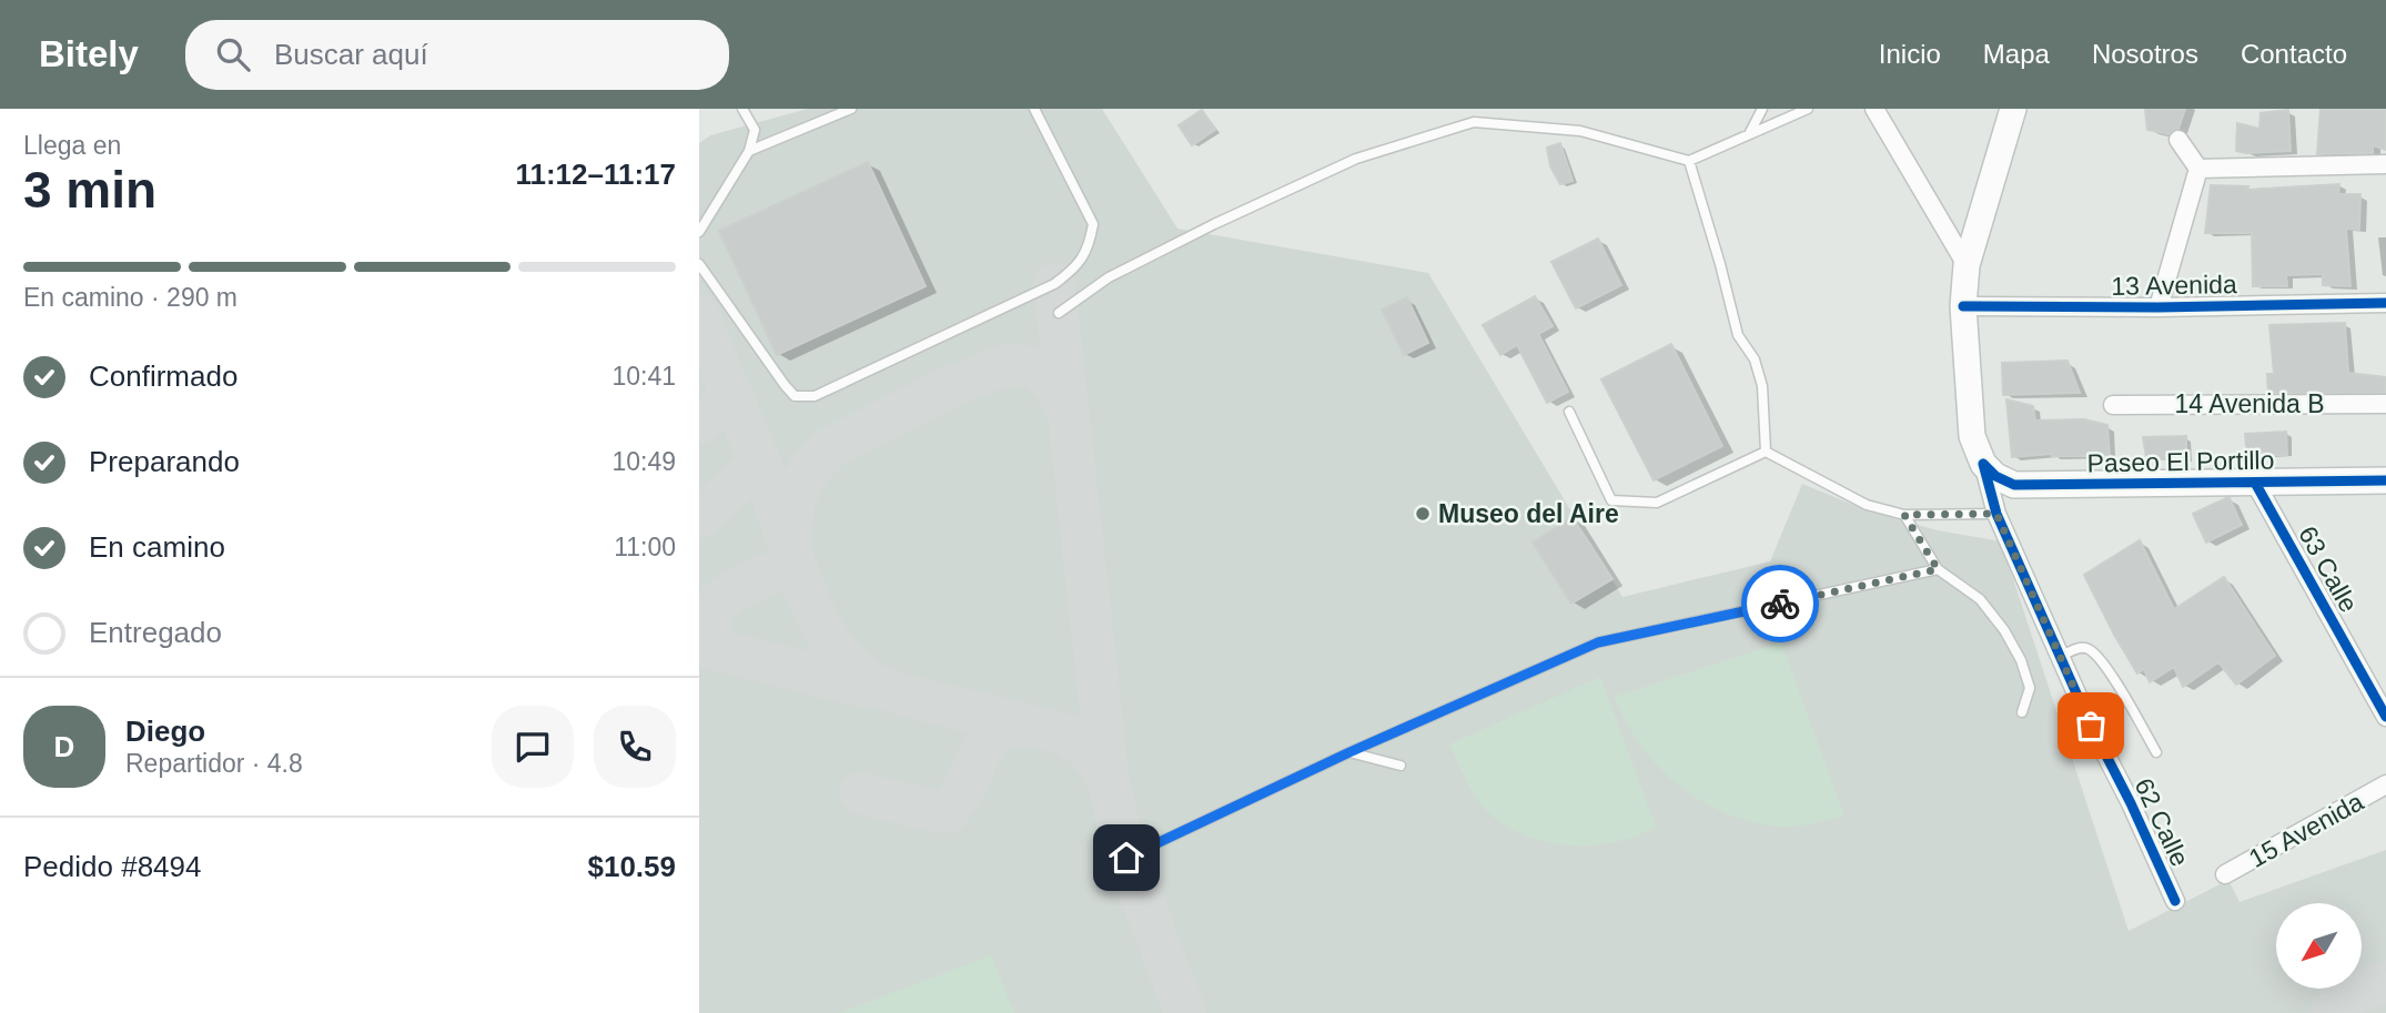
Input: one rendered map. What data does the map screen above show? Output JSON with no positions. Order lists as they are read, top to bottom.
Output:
{
  "streets": {
    "main road": ["Paseo El Portillo"],
    "street": [
      "13 Avenida",
      "14 Avenida B",
      "63 Calle",
      "62 Calle",
      "15 Avenida"
    ]
  },
  "crossings": [
    ["Paseo El Portillo", "63 Calle"],
    ["Paseo El Portillo", "62 Calle"]
  ],
  "places": ["Museo del Aire"],
  "north": "bottom left",
  "page": {
    "header": "Bitely",
    "search": "Buscar aquí",
    "nav": [
      "Inicio",
      "Mapa",
      "Nosotros",
      "Contacto"
    ],
    "heading": ["3 min", "Llega en", "11:12–11:17"],
    "panel": [
      "Diego",
      "Repartidor · 4.8",
      "Pedido #8494",
      "$10.59"
    ],
    "bar": "En camino · 290 m",
    "list": [
      ["Confirmado", "10:41"],
      ["Preparando", "10:49"],
      ["En camino", "11:00"],
      "Entregado"
    ],
    "round": "D"
  }
}
